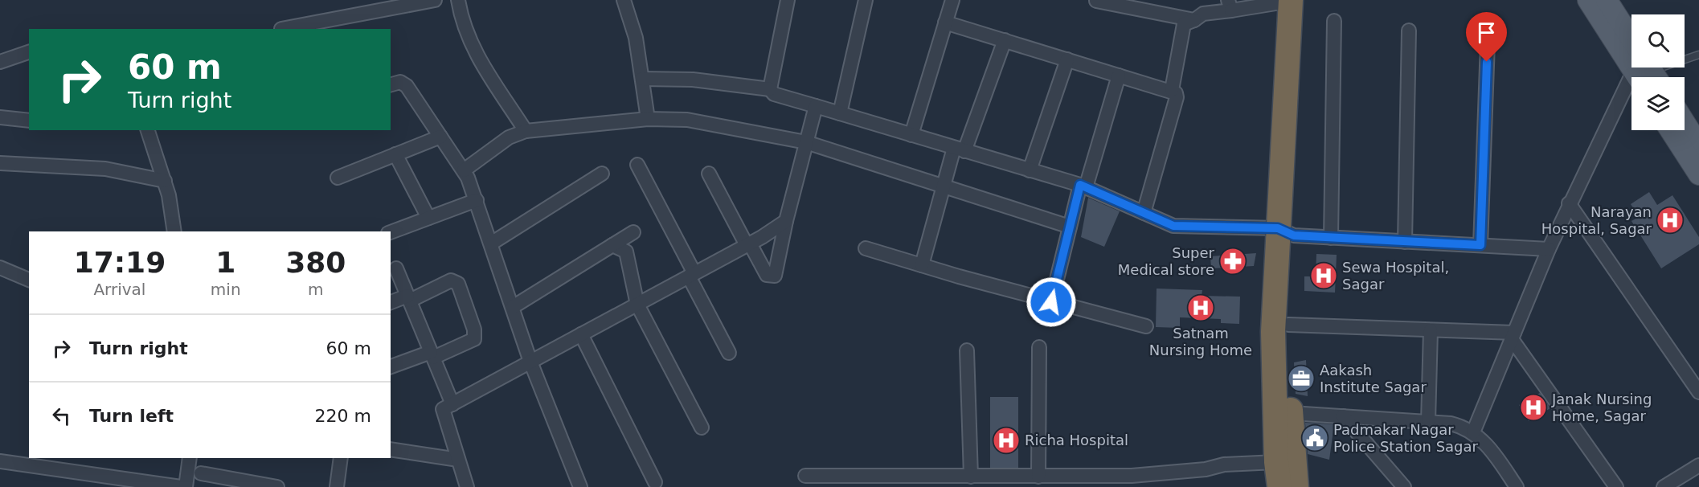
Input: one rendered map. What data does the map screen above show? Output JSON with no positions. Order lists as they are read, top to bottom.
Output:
{
  "places": {
    "hospital": [
      "Narayan Hospital, Sagar",
      "Sewa Hospital, Sagar",
      "Satnam Nursing Home",
      "Janak Nursing Home, Sagar",
      "Richa Hospital"
    ],
    "pharmacy": ["Super Medical store"],
    "office": ["Aakash Institute Sagar"],
    "public building": ["Padmakar Nagar Police Station Sagar"]
  },
  "page": {
    "turn": ["60 m", "Turn right"],
    "eta": [
      "17:19",
      "Arrival",
      "1",
      "min",
      "380",
      "m"
    ],
    "list": [
      {
        "name": "Turn right",
        "value": "60 m"
      },
      {
        "name": "Turn left",
        "value": "220 m"
      }
    ]
  }
}
